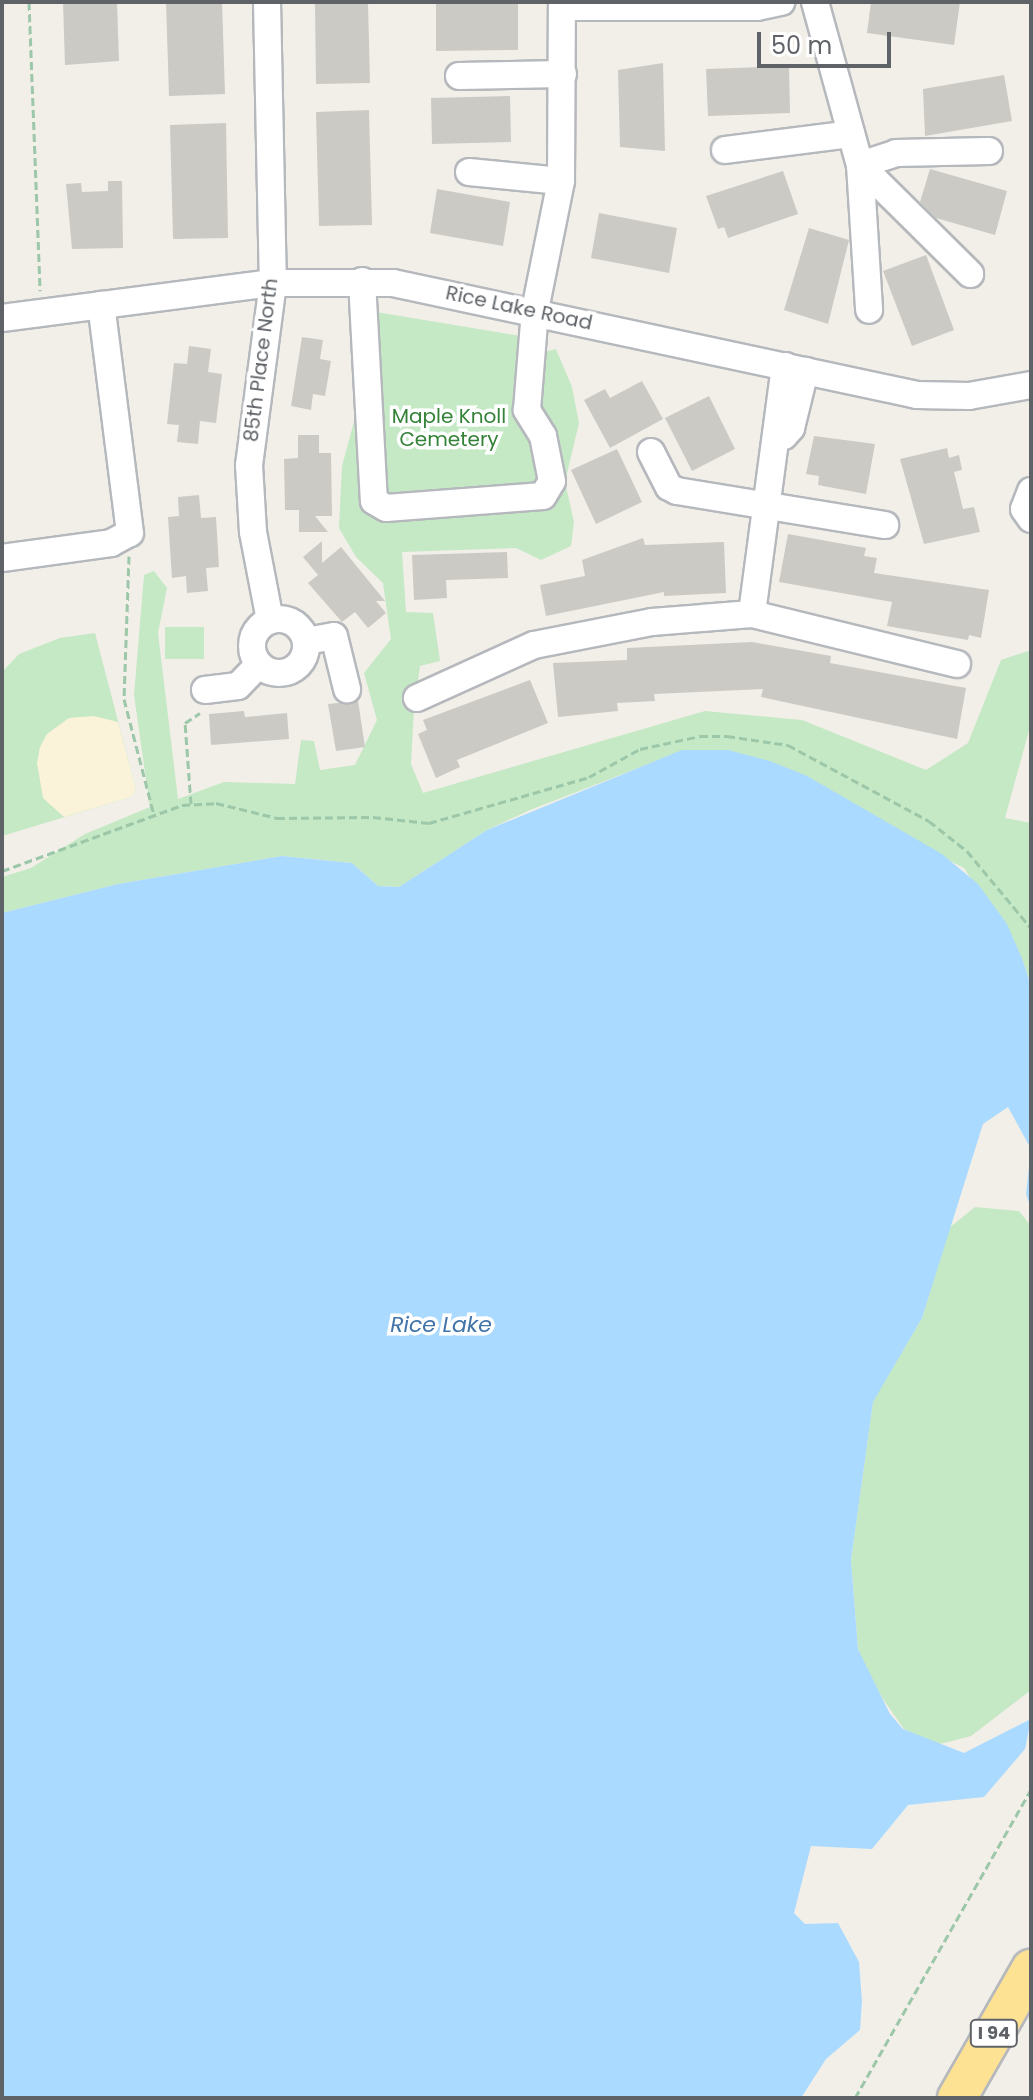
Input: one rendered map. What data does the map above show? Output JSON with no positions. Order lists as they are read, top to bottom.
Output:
{
  "streets": {
    "highway": ["I 94"],
    "street": ["Rice Lake Road", "85th Place North"]
  },
  "crossings": [
    ["Rice Lake Road", "85th Place North"]
  ],
  "water": ["Rice Lake"],
  "parks": ["Maple Knoll Cemetery"],
  "scale_bar": "50 m"
}
